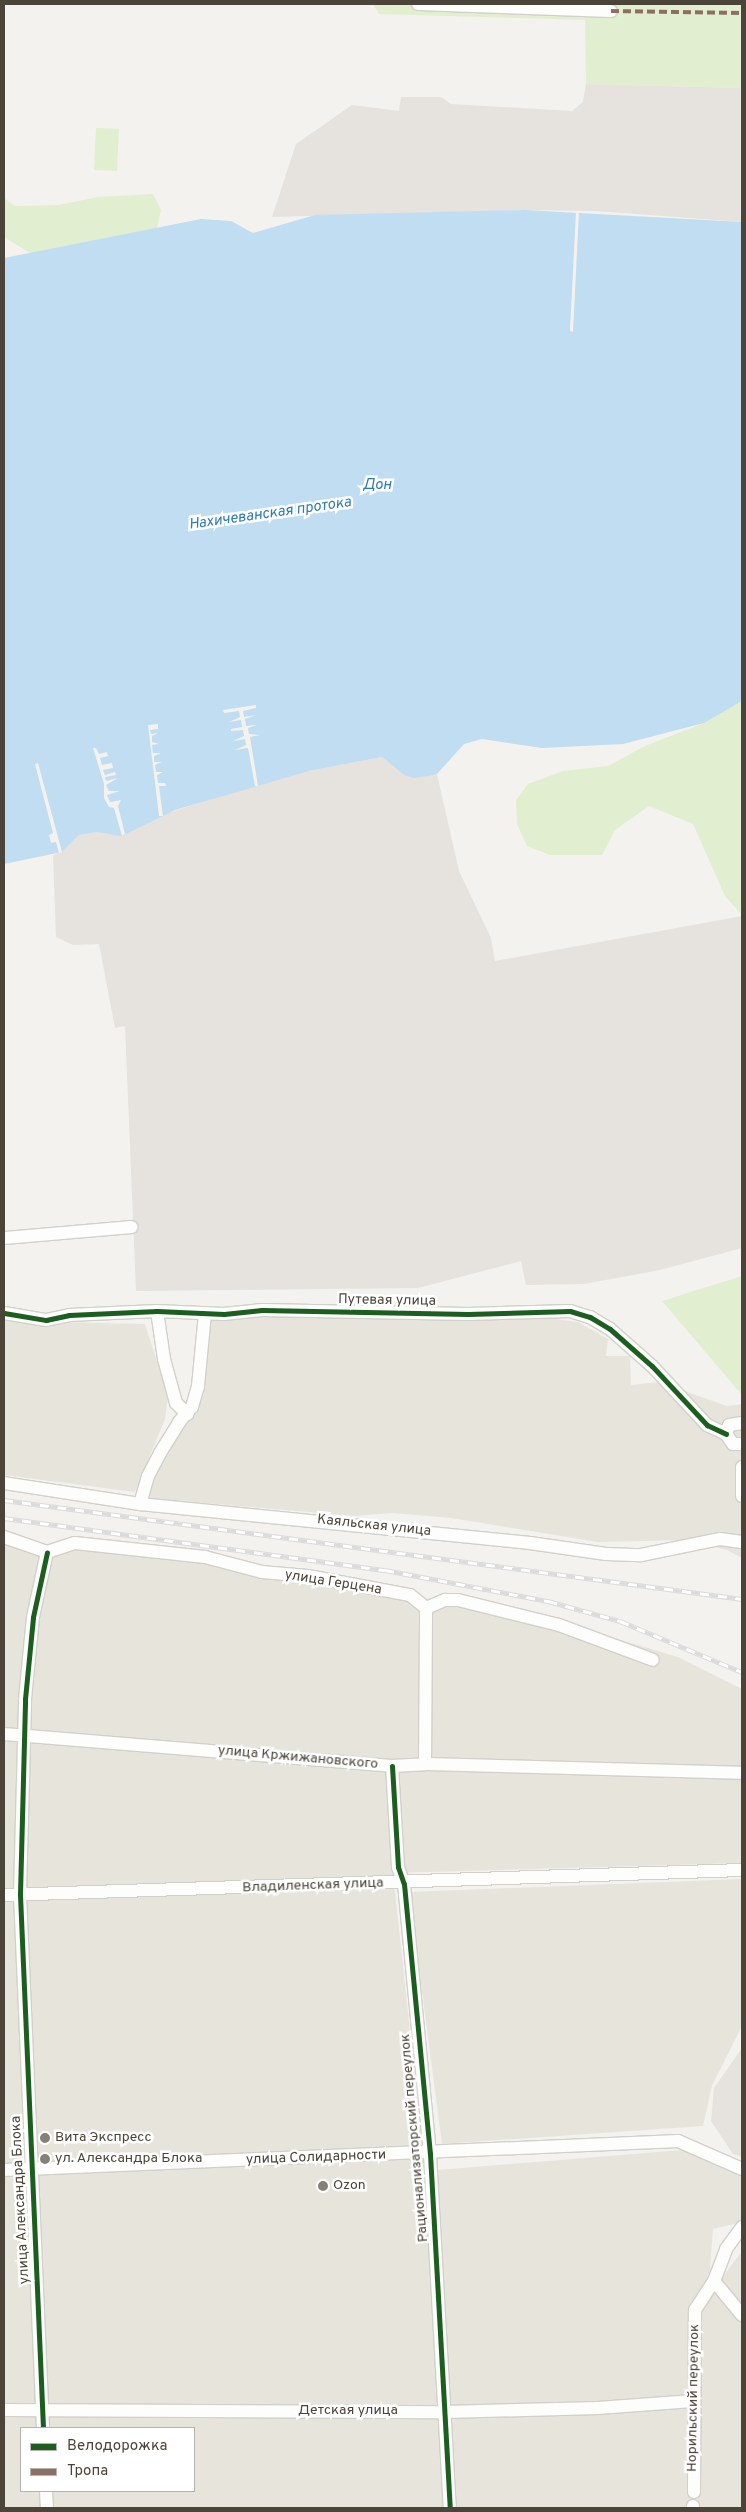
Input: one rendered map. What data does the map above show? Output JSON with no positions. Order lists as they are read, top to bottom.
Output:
{
  "streets": {
    "street": [
      "Путевая улица",
      "Каяльская улица",
      "улица Герцена",
      "улица Кржижановского",
      "Владиленская улица",
      "Рационализаторский переулок",
      "улица Солидарности",
      "улица Александра Блока",
      "Норильский переулок",
      "Детская улица"
    ]
  },
  "crossings": [
    ["улица Герцена", "улица Александра Блока"],
    ["улица Кржижановского", "Рационализаторский переулок"],
    ["улица Кржижановского", "улица Александра Блока"],
    ["Владиленская улица", "Рационализаторский переулок"],
    ["Владиленская улица", "улица Александра Блока"],
    ["Рационализаторский переулок", "улица Солидарности"],
    ["Рационализаторский переулок", "Детская улица"],
    ["улица Солидарности", "улица Александра Блока"],
    ["улица Александра Блока", "Детская улица"],
    ["Норильский переулок", "Детская улица"]
  ],
  "water": ["Дон", "Нахичеванская протока"],
  "places": ["Вита Экспресс", "ул. Александра Блока", "Ozon"],
  "legend": ["Велодорожка", "Тропа"]
}
